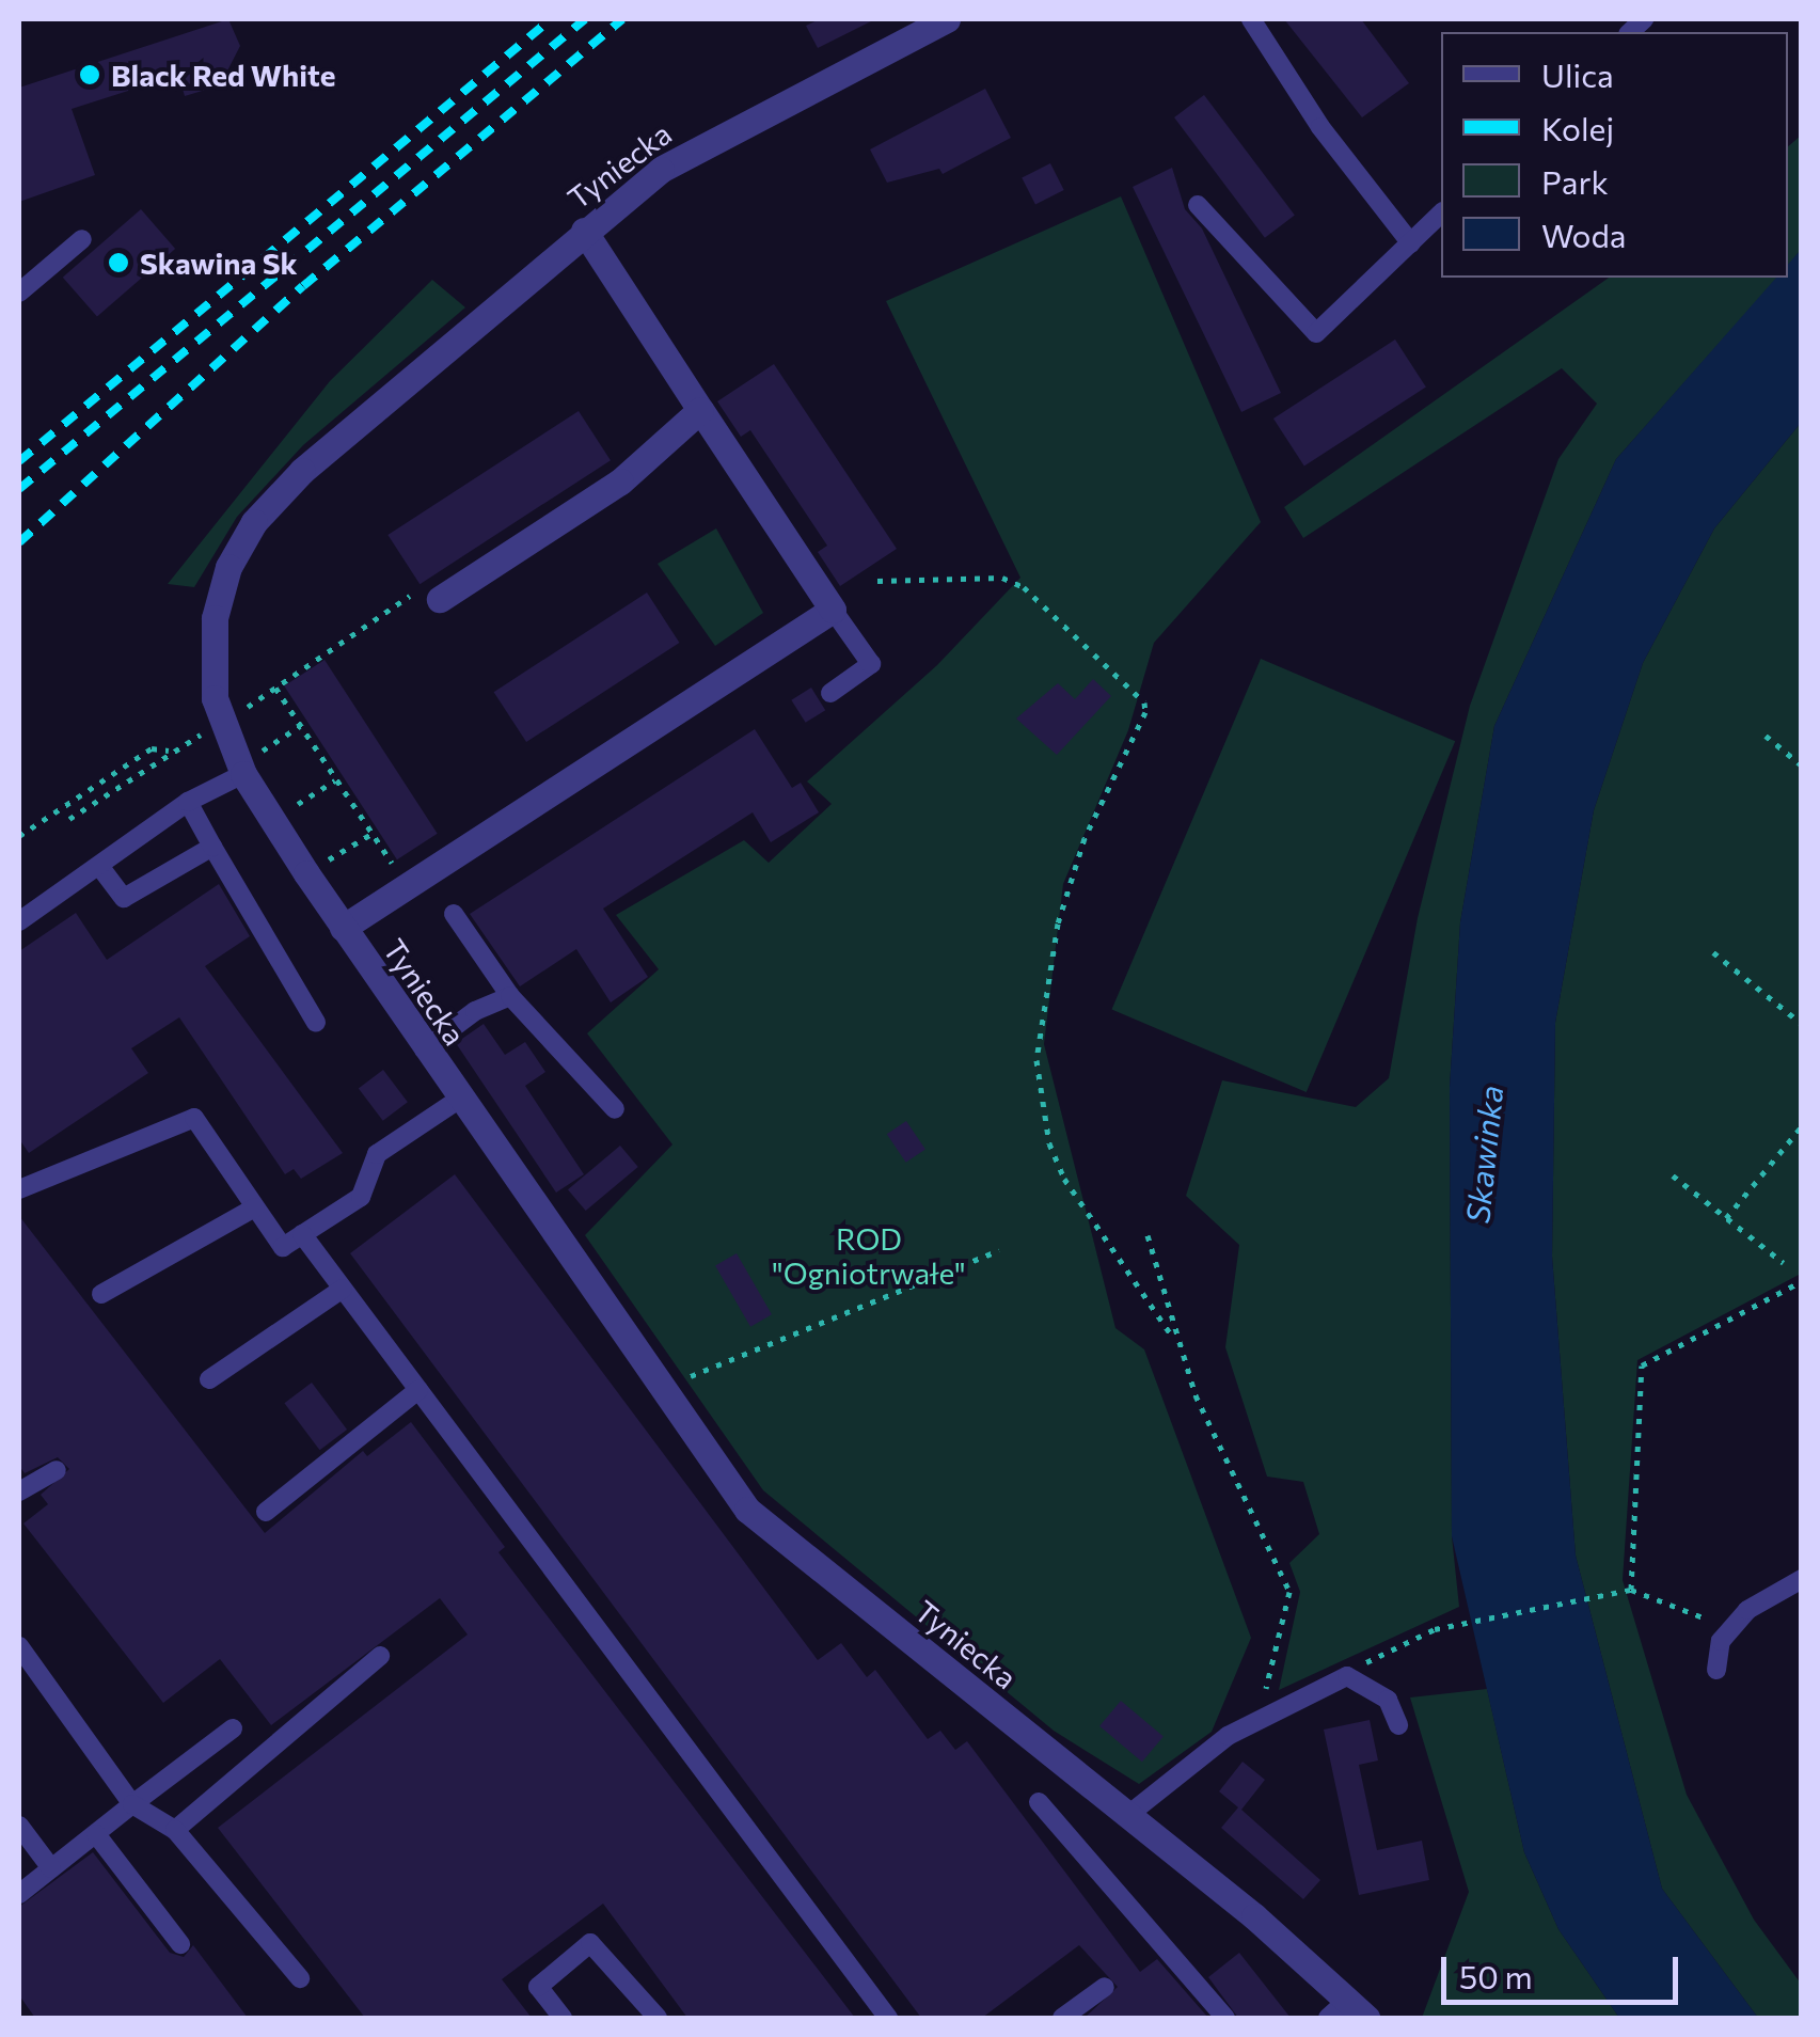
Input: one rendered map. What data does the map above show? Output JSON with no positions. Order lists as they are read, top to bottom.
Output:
{
  "streets": {
    "street": ["Tyniecka"]
  },
  "water": ["Skawinka"],
  "parks": ["ROD \"Ogniotrwałe\""],
  "places": ["Black Red White", "Skawina Sk"],
  "legend": [
    "Ulica",
    "Kolej",
    "Park",
    "Woda"
  ],
  "scale_bar": "50 m"
}
